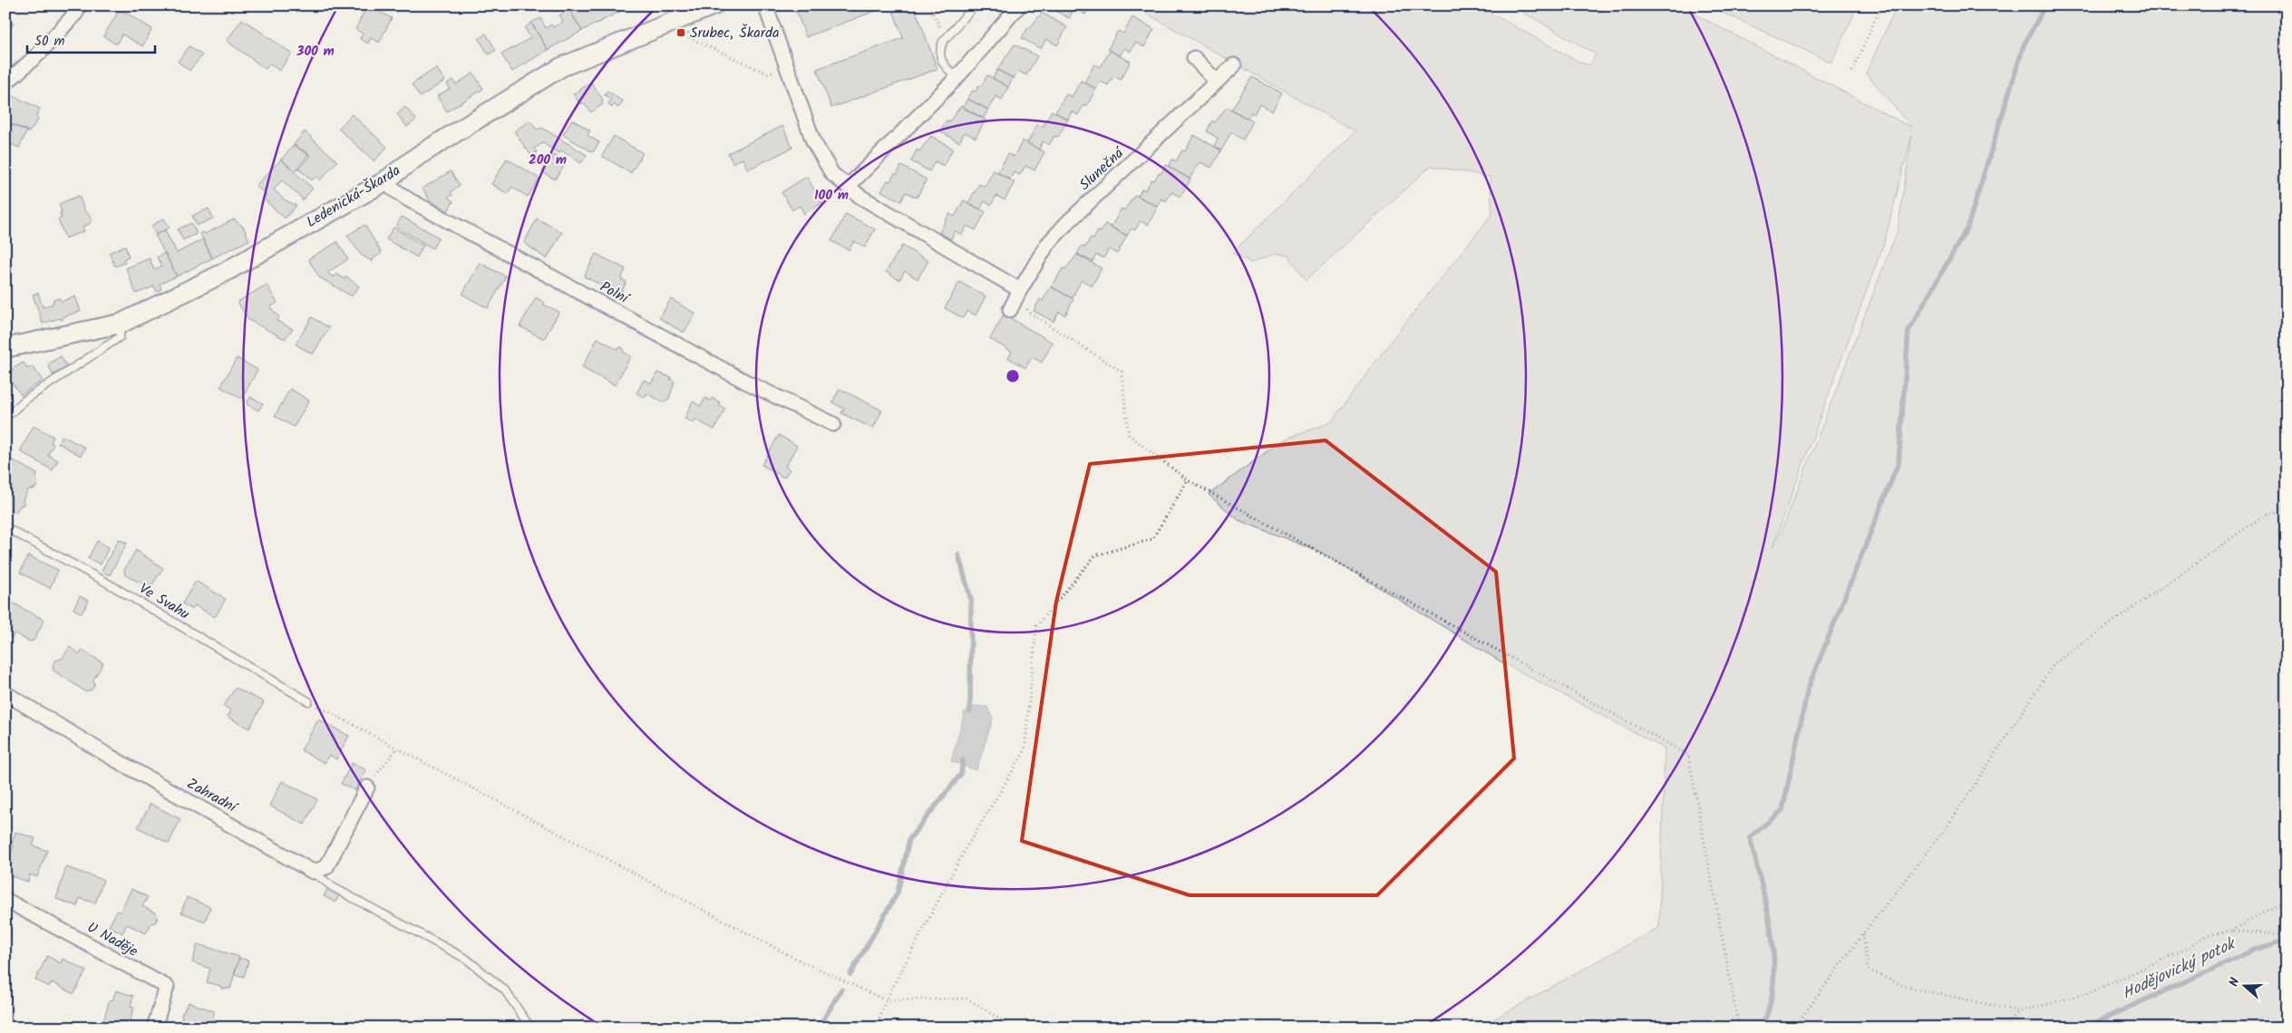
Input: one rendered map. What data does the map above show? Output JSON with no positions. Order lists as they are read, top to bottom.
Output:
{
  "streets": {
    "main road": ["Ledenická-Škarda"],
    "street": [
      "Slunečná",
      "Polní",
      "Zahradní",
      "U Naděje"
    ],
    "lane": ["Ve Svahu"]
  },
  "crossings": [
    ["Ledenická-Škarda", "Polní"]
  ],
  "water": ["Hodějovický potok"],
  "places": {
    "transit": ["Srubec, Škarda"]
  },
  "scale_bar": "50 m",
  "north": "left",
  "rings": ["300 m", "200 m", "100 m"]
}
